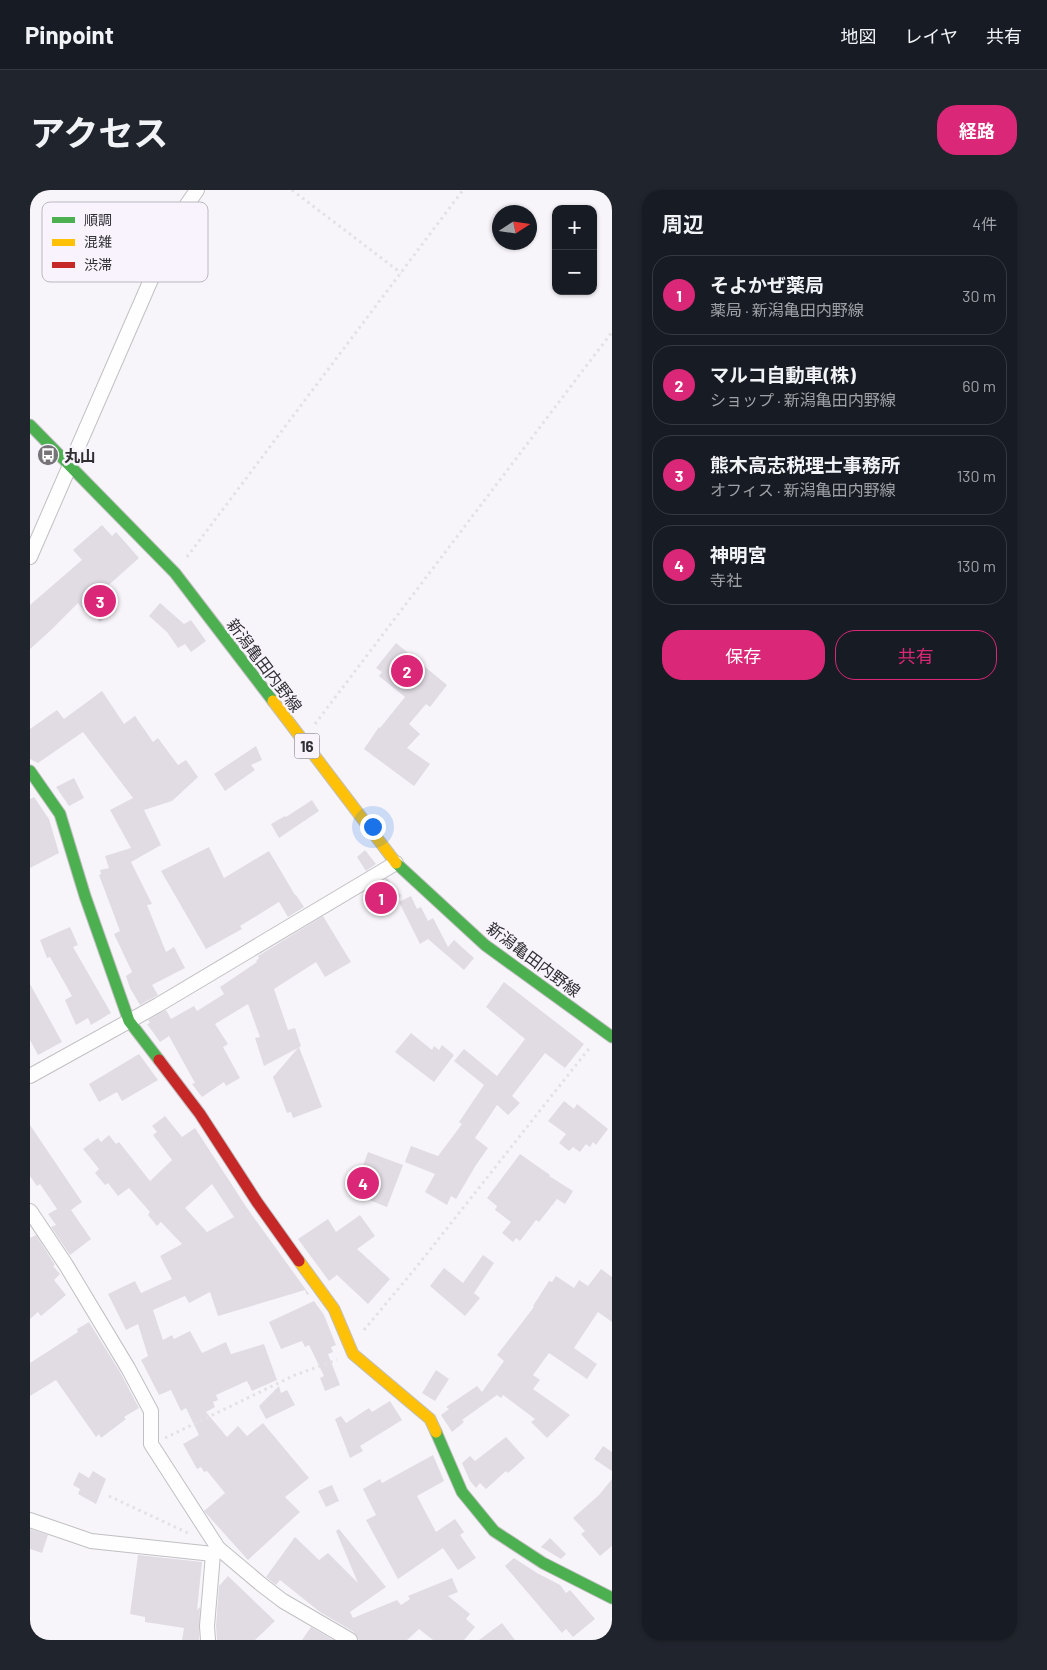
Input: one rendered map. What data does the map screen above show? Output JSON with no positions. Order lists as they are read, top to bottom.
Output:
{
  "streets": {
    "street": ["新潟亀田内野線", "16"]
  },
  "places": {
    "bus stop": ["丸山"]
  },
  "legend": ["順調", "混雑", "渋滞"],
  "north": "right",
  "page": {
    "header": "Pinpoint",
    "nav": ["地図", "レイヤ", "共有"],
    "title": "アクセス",
    "buttons": [
      "経路",
      ["保存", "共有"]
    ],
    "heading": ["周辺", "4件"],
    "map_buttons": ["+", "−"],
    "list": [
      {
        "mark": "1",
        "name": "そよかぜ薬局",
        "note": "薬局 · 新潟亀田内野線",
        "value": "30 m"
      },
      {
        "mark": "2",
        "name": "マルコ自動車(株)",
        "note": "ショップ · 新潟亀田内野線",
        "value": "60 m"
      },
      {
        "mark": "3",
        "name": "熊木高志税理士事務所",
        "note": "オフィス · 新潟亀田内野線",
        "value": "130 m"
      },
      {
        "mark": "4",
        "name": "神明宮",
        "note": "寺社",
        "value": "130 m"
      }
    ],
    "pins": [
      "3",
      "2",
      "1",
      "4"
    ]
  }
}
